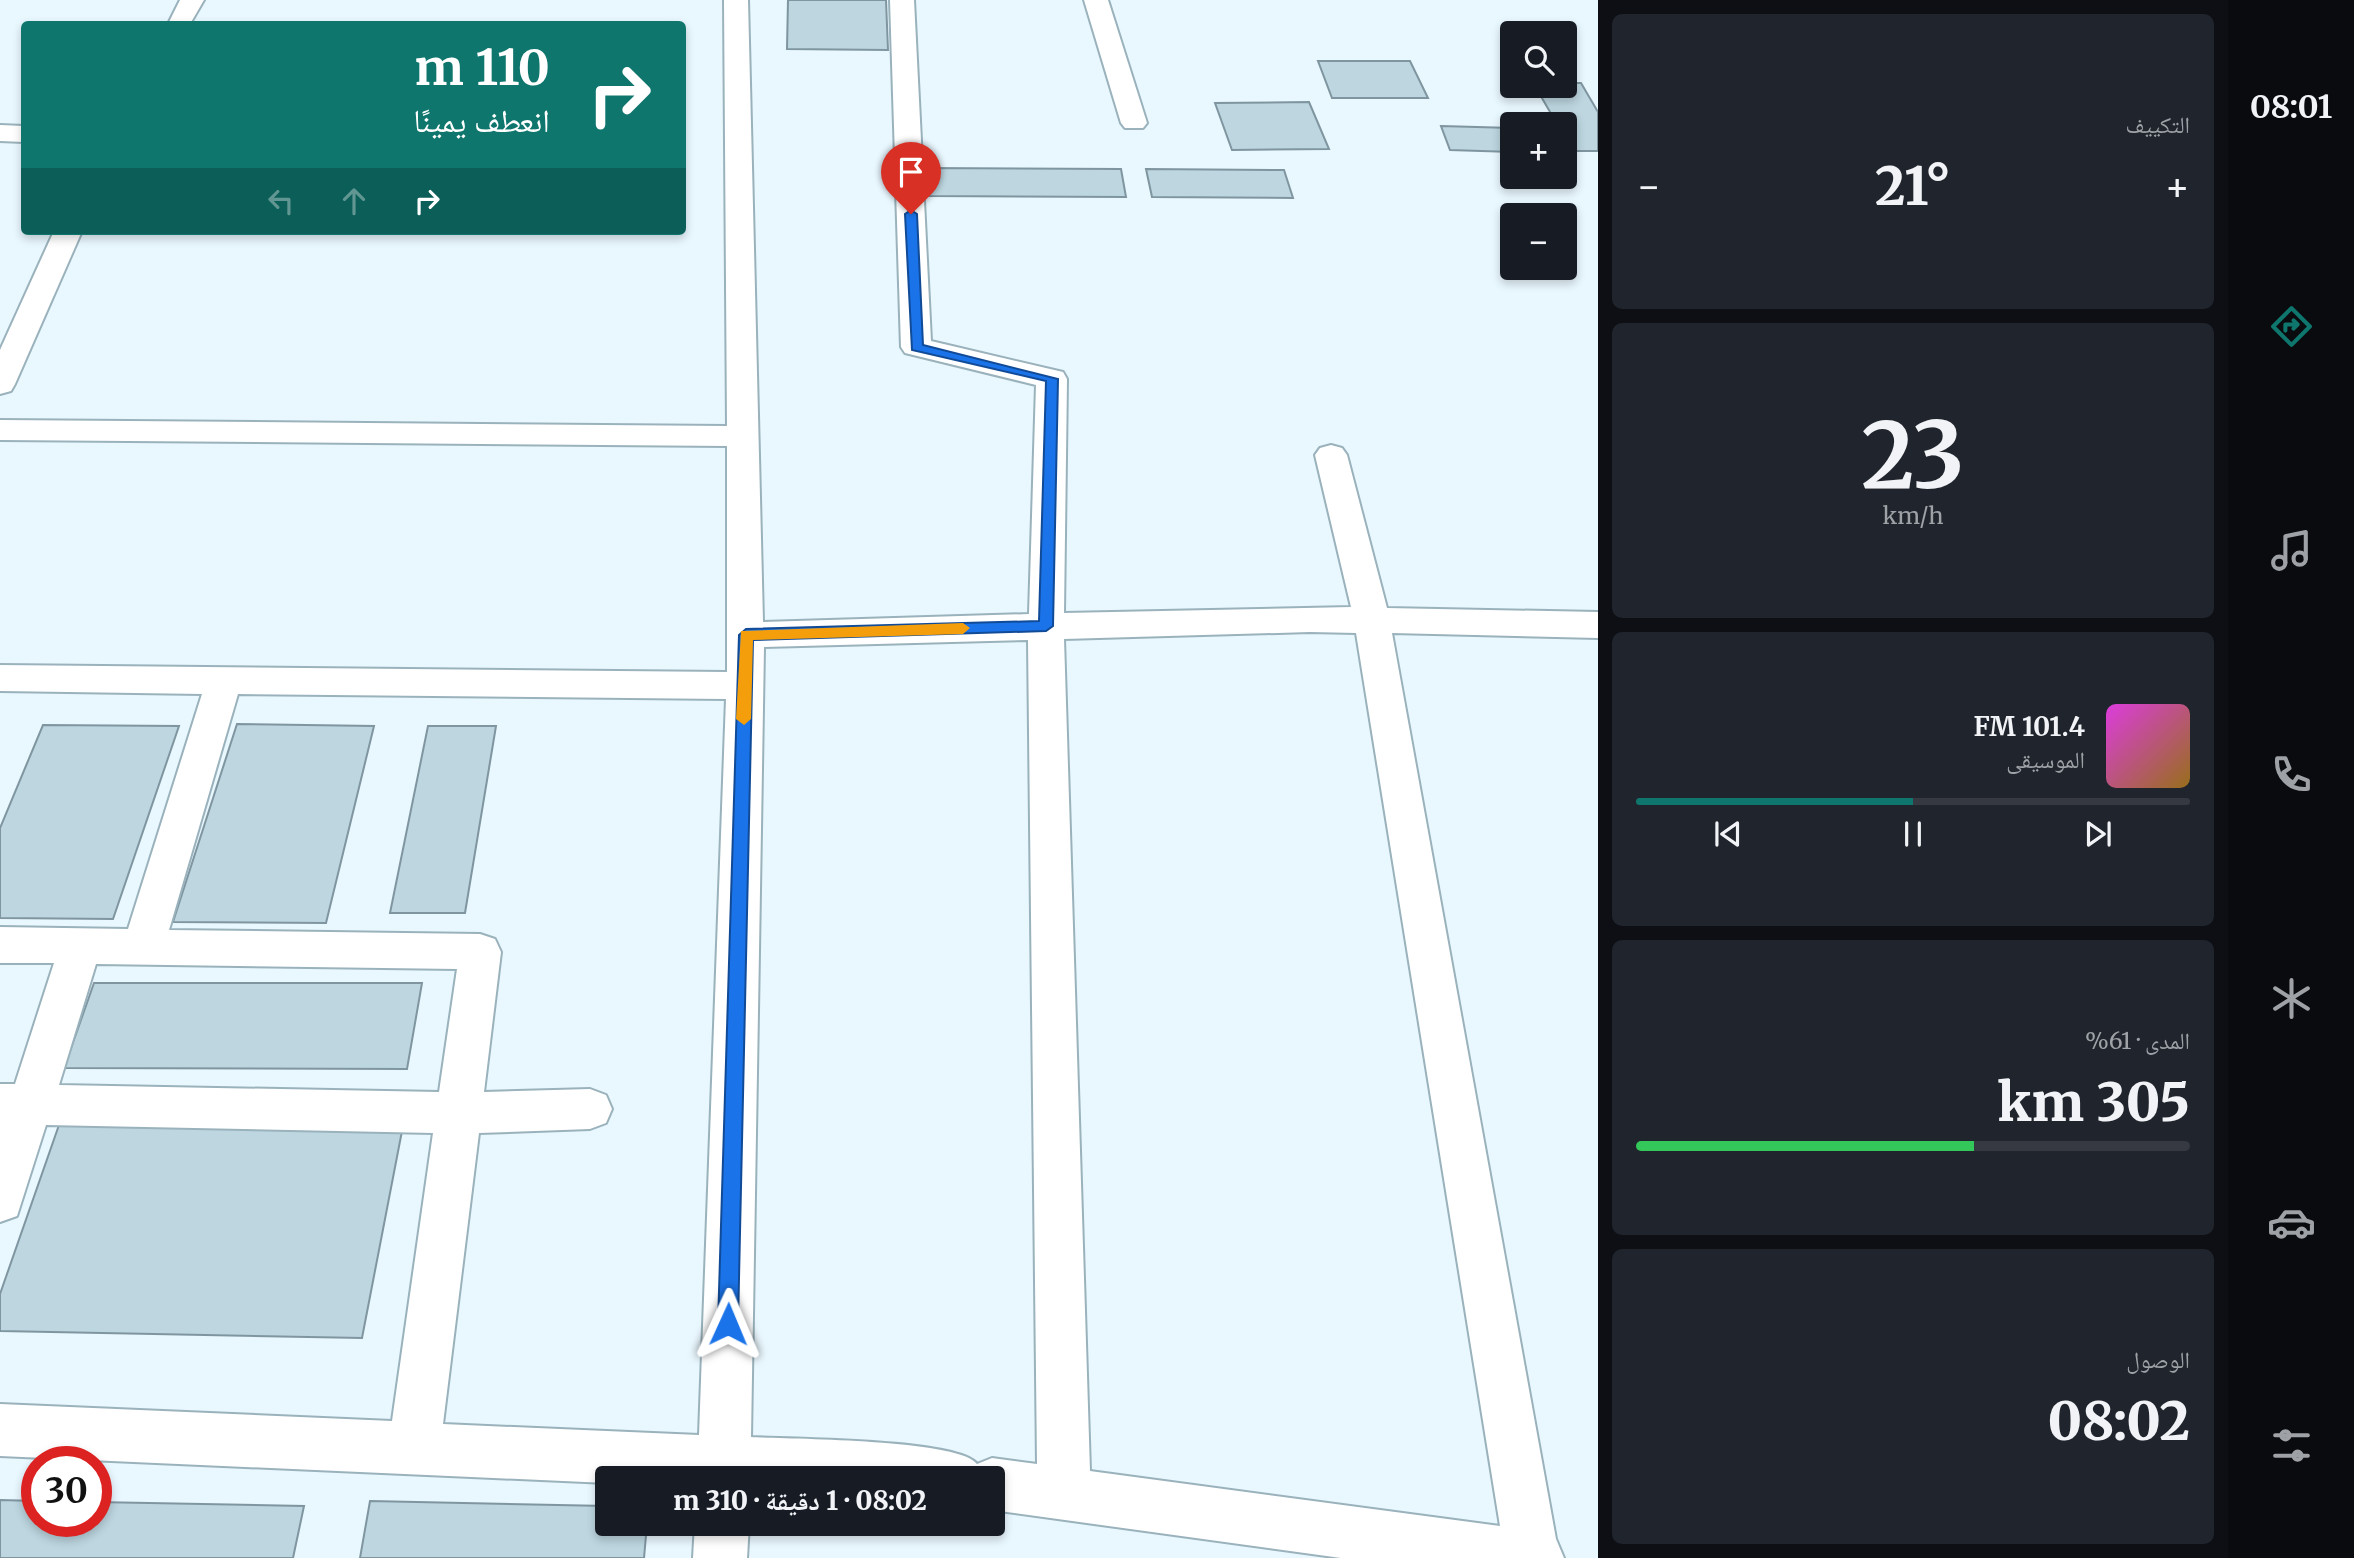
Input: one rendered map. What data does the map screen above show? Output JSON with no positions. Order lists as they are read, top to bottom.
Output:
{
  "page": {
    "tabs": "08:01",
    "tile": [
      "التكييف",
      ["23", "km/h"],
      ["المدى · 61%", "305 km"],
      ["الوصول", "08:02"]
    ],
    "map_buttons": ["+", "−"],
    "turn": ["110 m", "انعطف يمينًا"],
    "heat": ["−", "21°", "+"],
    "song": ["101.4 FM", "الموسيقى"],
    "limit": "30",
    "trip": "08:02 · 1 دقيقة · 310 m"
  }
}
